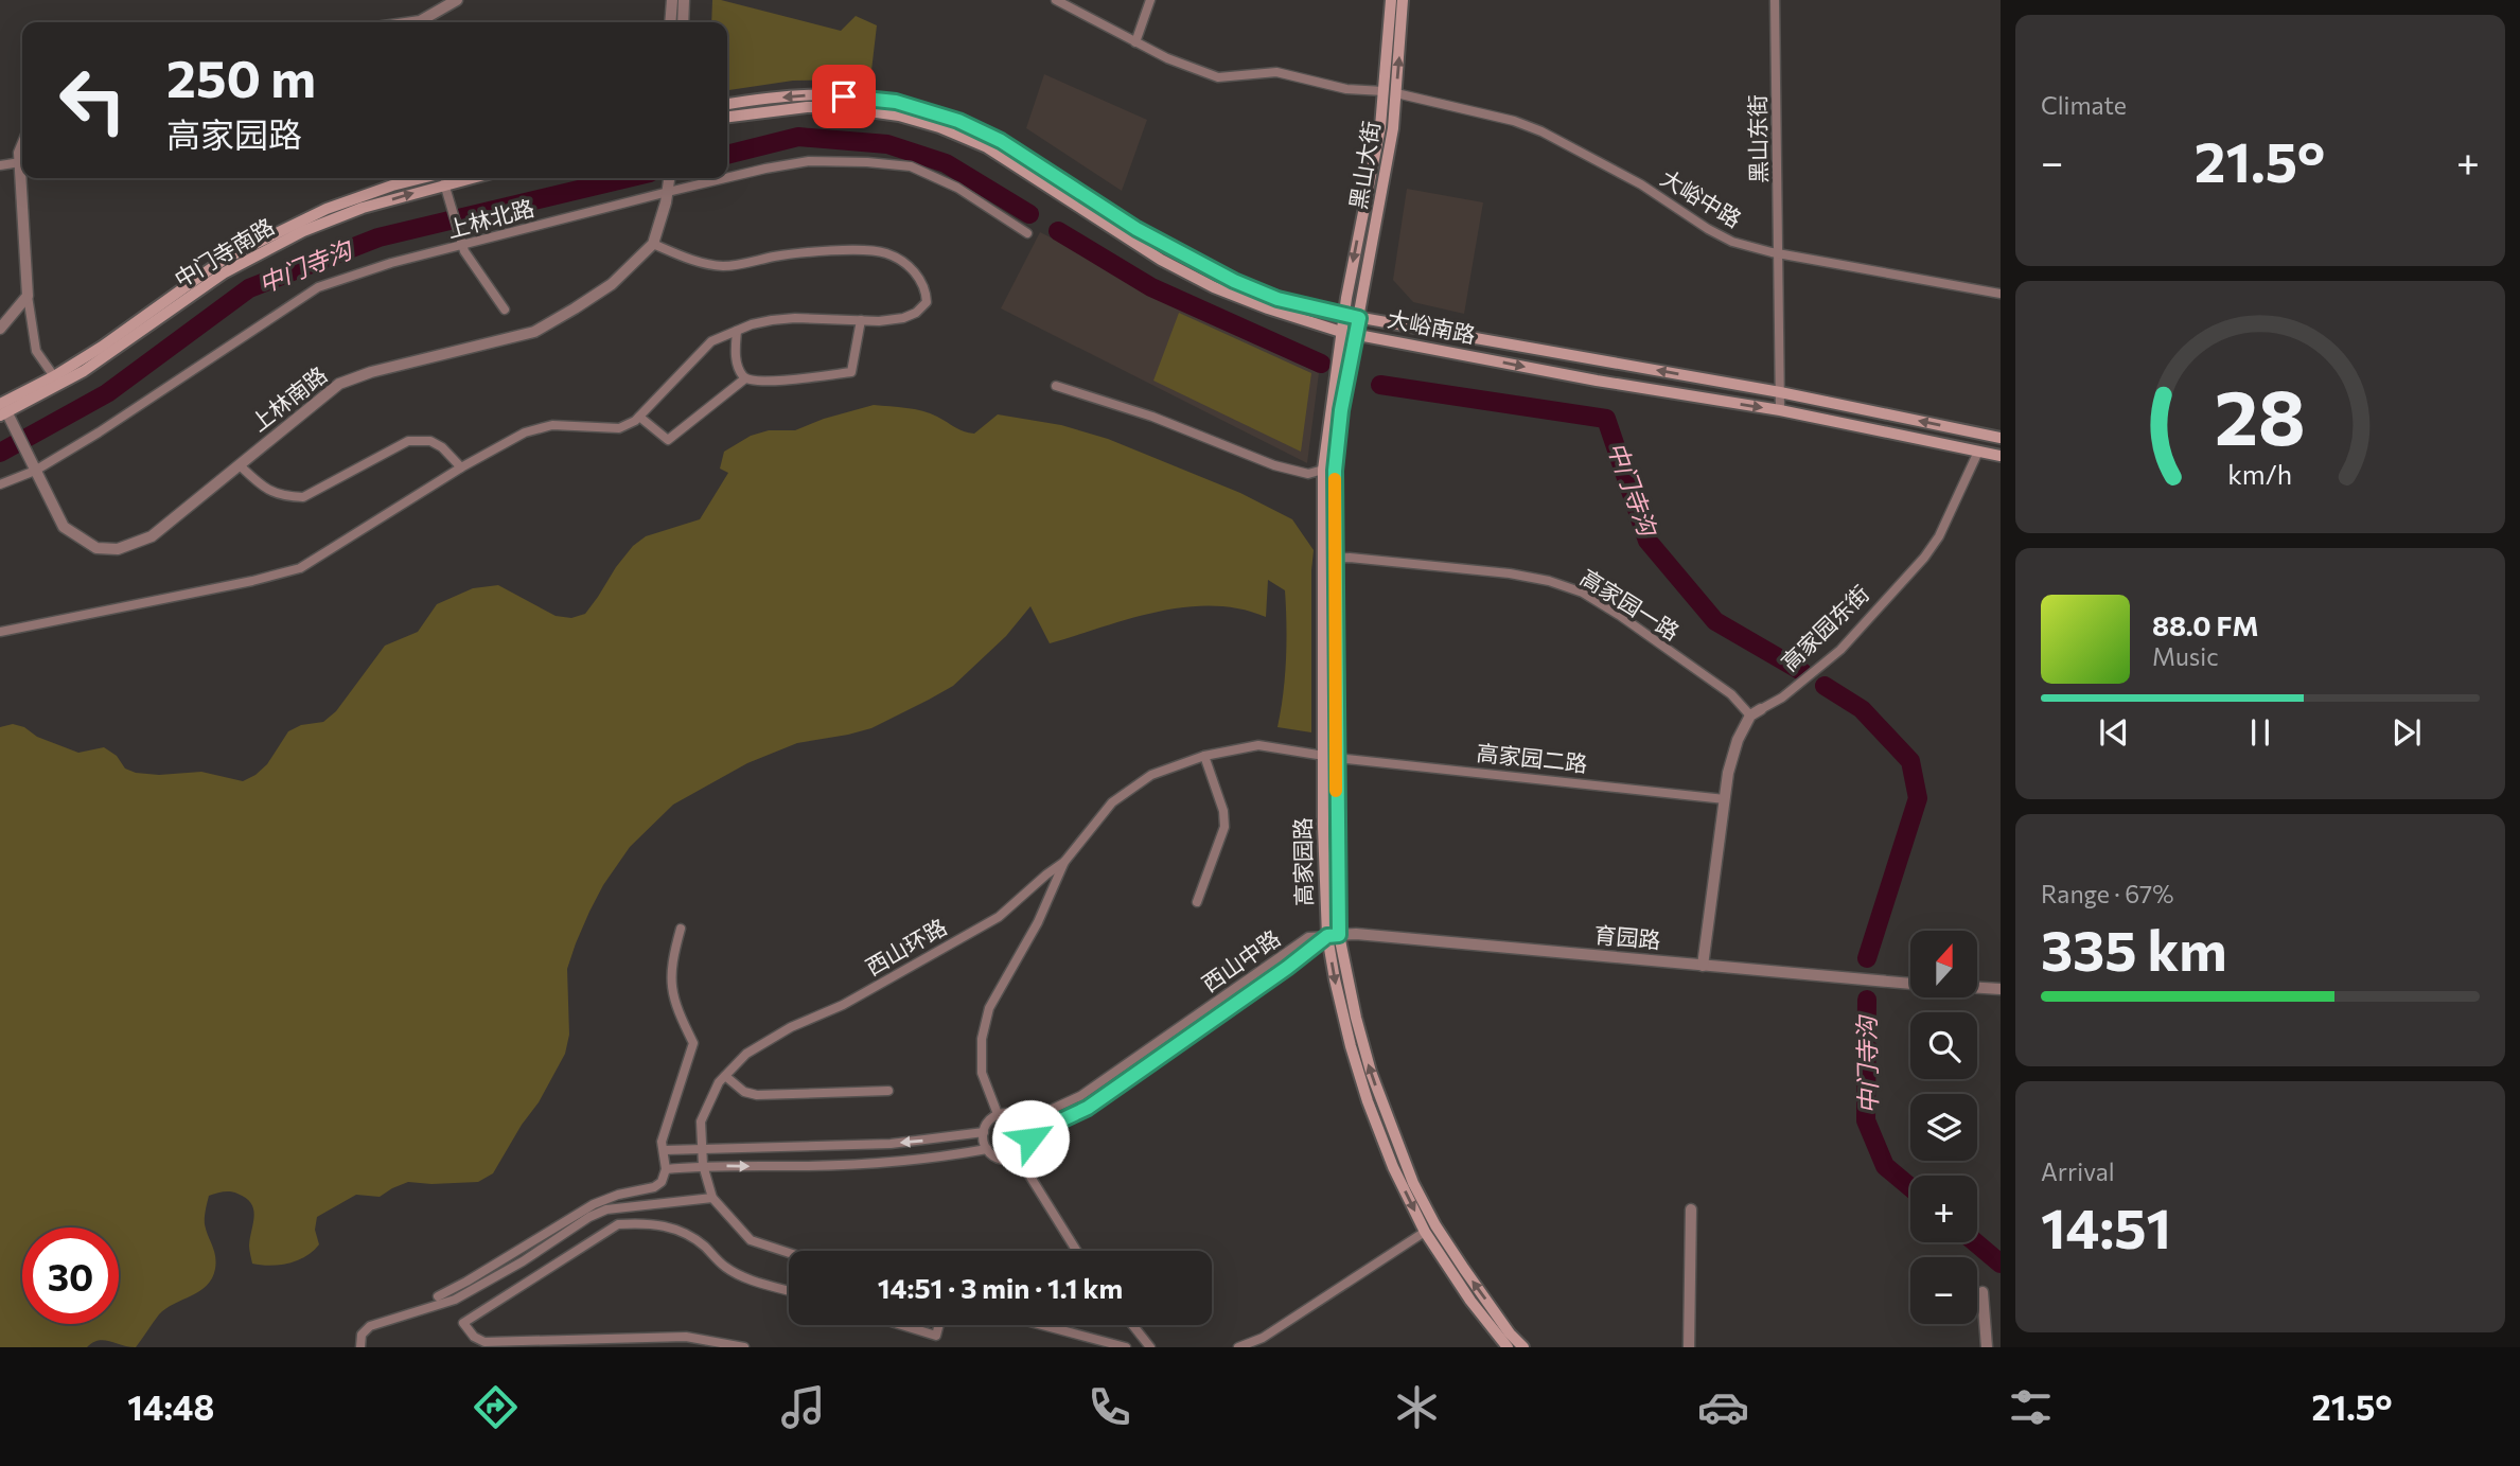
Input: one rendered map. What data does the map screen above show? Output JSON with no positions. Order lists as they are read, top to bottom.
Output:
{
  "streets": {
    "main road": [
      "黑山大街",
      "中门寺南路",
      "大峪南路",
      "高家园路"
    ],
    "street": [
      "黑山东街",
      "大峪中路",
      "上林北路",
      "上林南路",
      "高家园一路",
      "高家园东街",
      "高家园二路",
      "育园路",
      "西山环路",
      "西山中路"
    ]
  },
  "crossings": [
    ["黑山东街", "大峪中路"],
    ["黑山东街", "大峪南路"],
    ["黑山大街", "大峪中路"],
    ["黑山大街", "大峪南路"],
    ["黑山大街", "高家园路"],
    ["上林北路", "上林南路"],
    ["中门寺南路", "上林南路"],
    ["大峪南路", "高家园东街"],
    ["大峪南路", "高家园路"],
    ["高家园一路", "高家园东街"],
    ["高家园一路", "高家园路"],
    ["高家园二路", "高家园路"],
    ["高家园二路", "西山环路"],
    ["高家园路", "育园路"],
    ["高家园路", "西山环路"],
    ["高家园路", "西山中路"],
    ["育园路", "西山中路"]
  ],
  "water": ["中门寺沟"],
  "north": "top",
  "page": {
    "tile": [
      "Climate",
      ["Range · 67%", "335 km"],
      ["Arrival", "14:51"]
    ],
    "turn": ["250 m", "高家园路"],
    "heat": ["−", "21.5°", "+"],
    "song": ["88.0 FM", "Music"],
    "map_buttons": ["+", "−"],
    "limit": "30",
    "trip": "14:51 · 3 min · 1.1 km",
    "tabs": ["14:48", "21.5°"],
    "gauge": ["28", "km/h"]
  }
}
